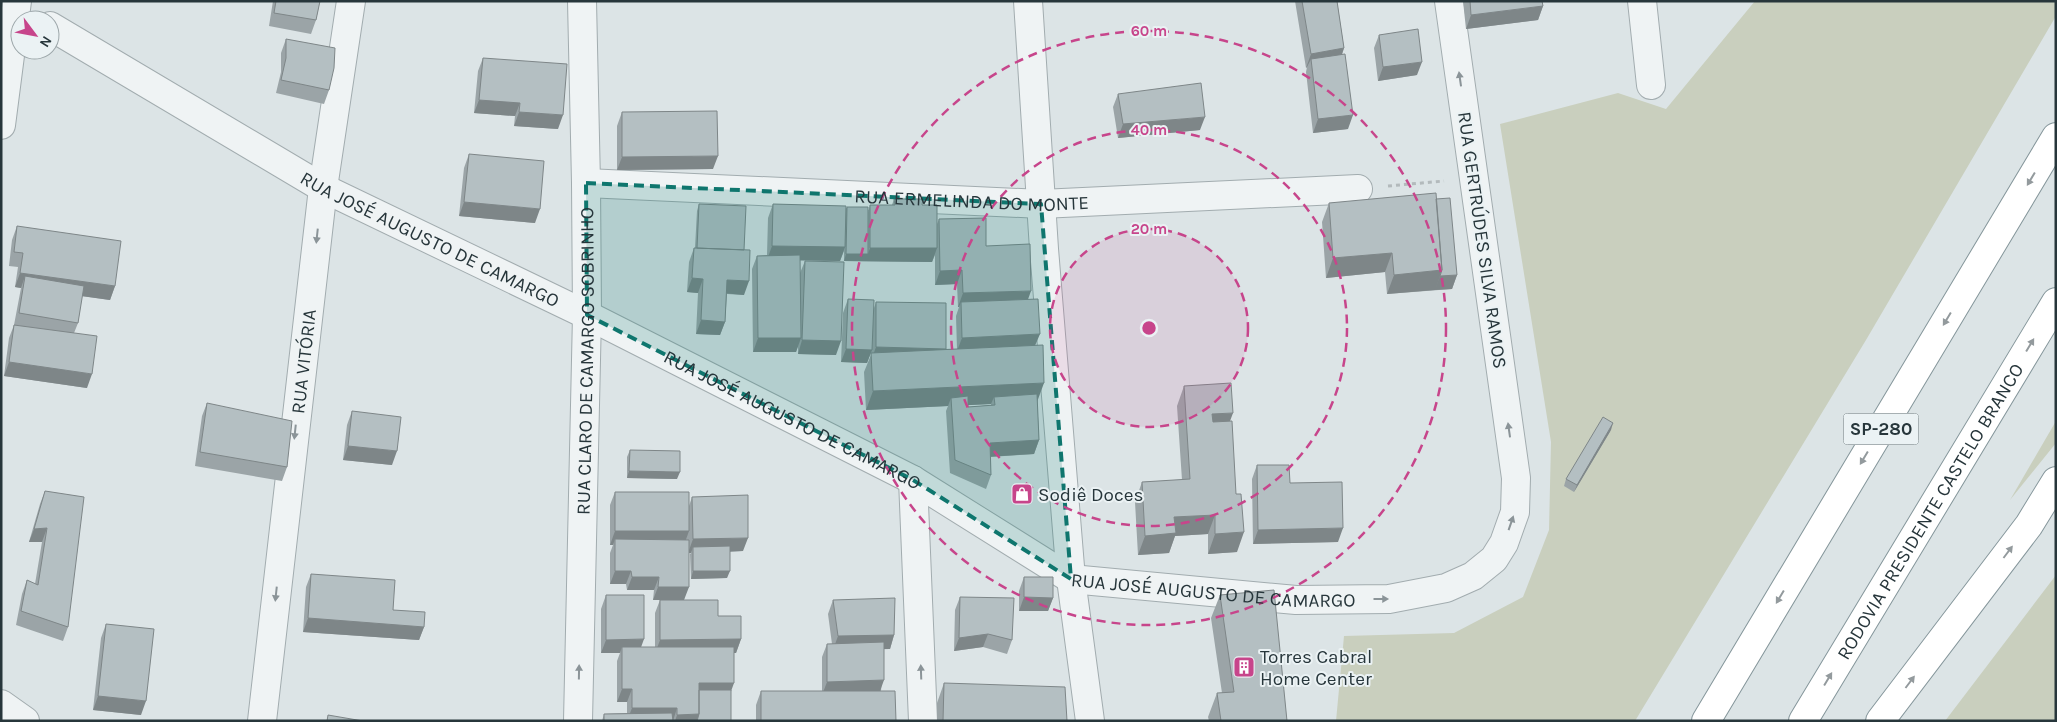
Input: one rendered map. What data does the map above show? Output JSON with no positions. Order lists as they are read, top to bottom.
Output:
{
  "streets": {
    "highway": ["SP-280", "RODOVIA PRESIDENTE CASTELO BRANCO"],
    "street": [
      "RUA ERMELINDA DO MONTE",
      "RUA JOSÉ AUGUSTO DE CAMARGO",
      "RUA GERTRÚDES SILVA RAMOS",
      "RUA VITÓRIA",
      "RUA CLARO DE CAMARGO SOBRINHO"
    ]
  },
  "crossings": [
    ["RUA ERMELINDA DO MONTE", "RUA CLARO DE CAMARGO SOBRINHO"],
    ["RUA JOSÉ AUGUSTO DE CAMARGO", "RUA GERTRÚDES SILVA RAMOS"],
    ["RUA JOSÉ AUGUSTO DE CAMARGO", "RUA VITÓRIA"],
    ["RUA JOSÉ AUGUSTO DE CAMARGO", "RUA CLARO DE CAMARGO SOBRINHO"]
  ],
  "one_way": ["RUA GERTRÚDES SILVA RAMOS", "RUA VITÓRIA", "RUA CLARO DE CAMARGO SOBRINHO"],
  "places": {
    "shop": ["Sodiê Doces"],
    "building": ["Torres Cabral Home Center"]
  },
  "north": "bottom right",
  "rings": ["60 m", "40 m", "20 m"]
}
